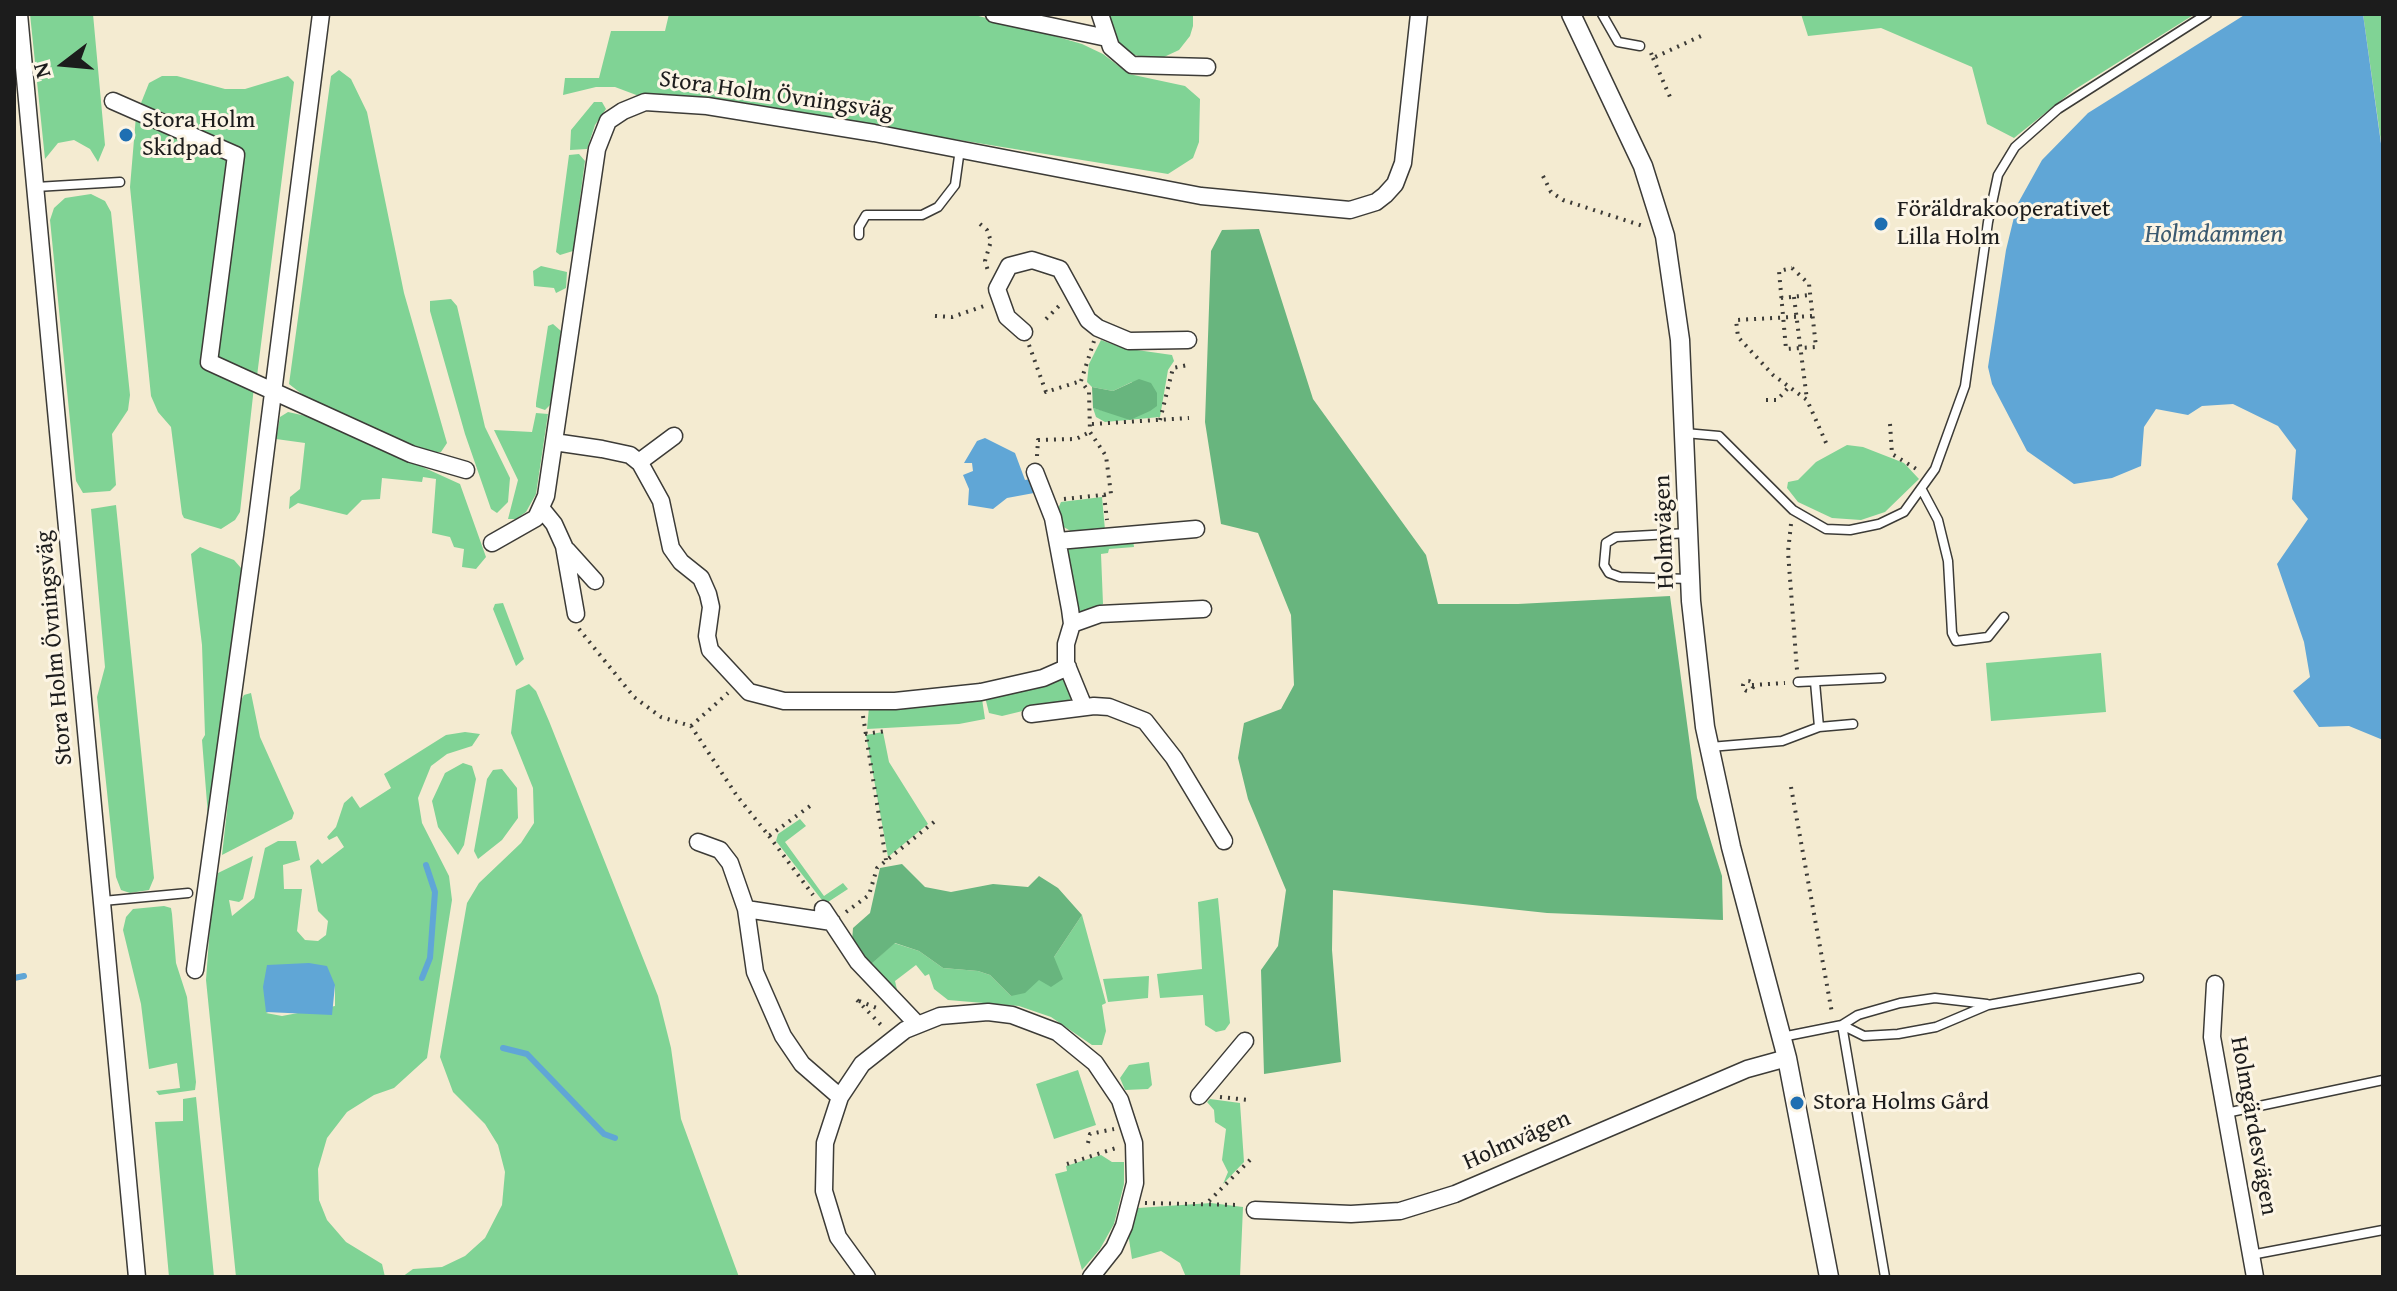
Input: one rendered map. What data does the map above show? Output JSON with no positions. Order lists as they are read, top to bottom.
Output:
{
  "streets": {
    "street": ["Stora Holm Övningsväg", "Holmvägen", "Holmgärdesvägen"]
  },
  "water": ["Holmdammen"],
  "places": ["Stora Holm Skidpad", "Föräldrakooperativet Lilla Holm", "Stora Holms Gård"],
  "north": "left"
}
